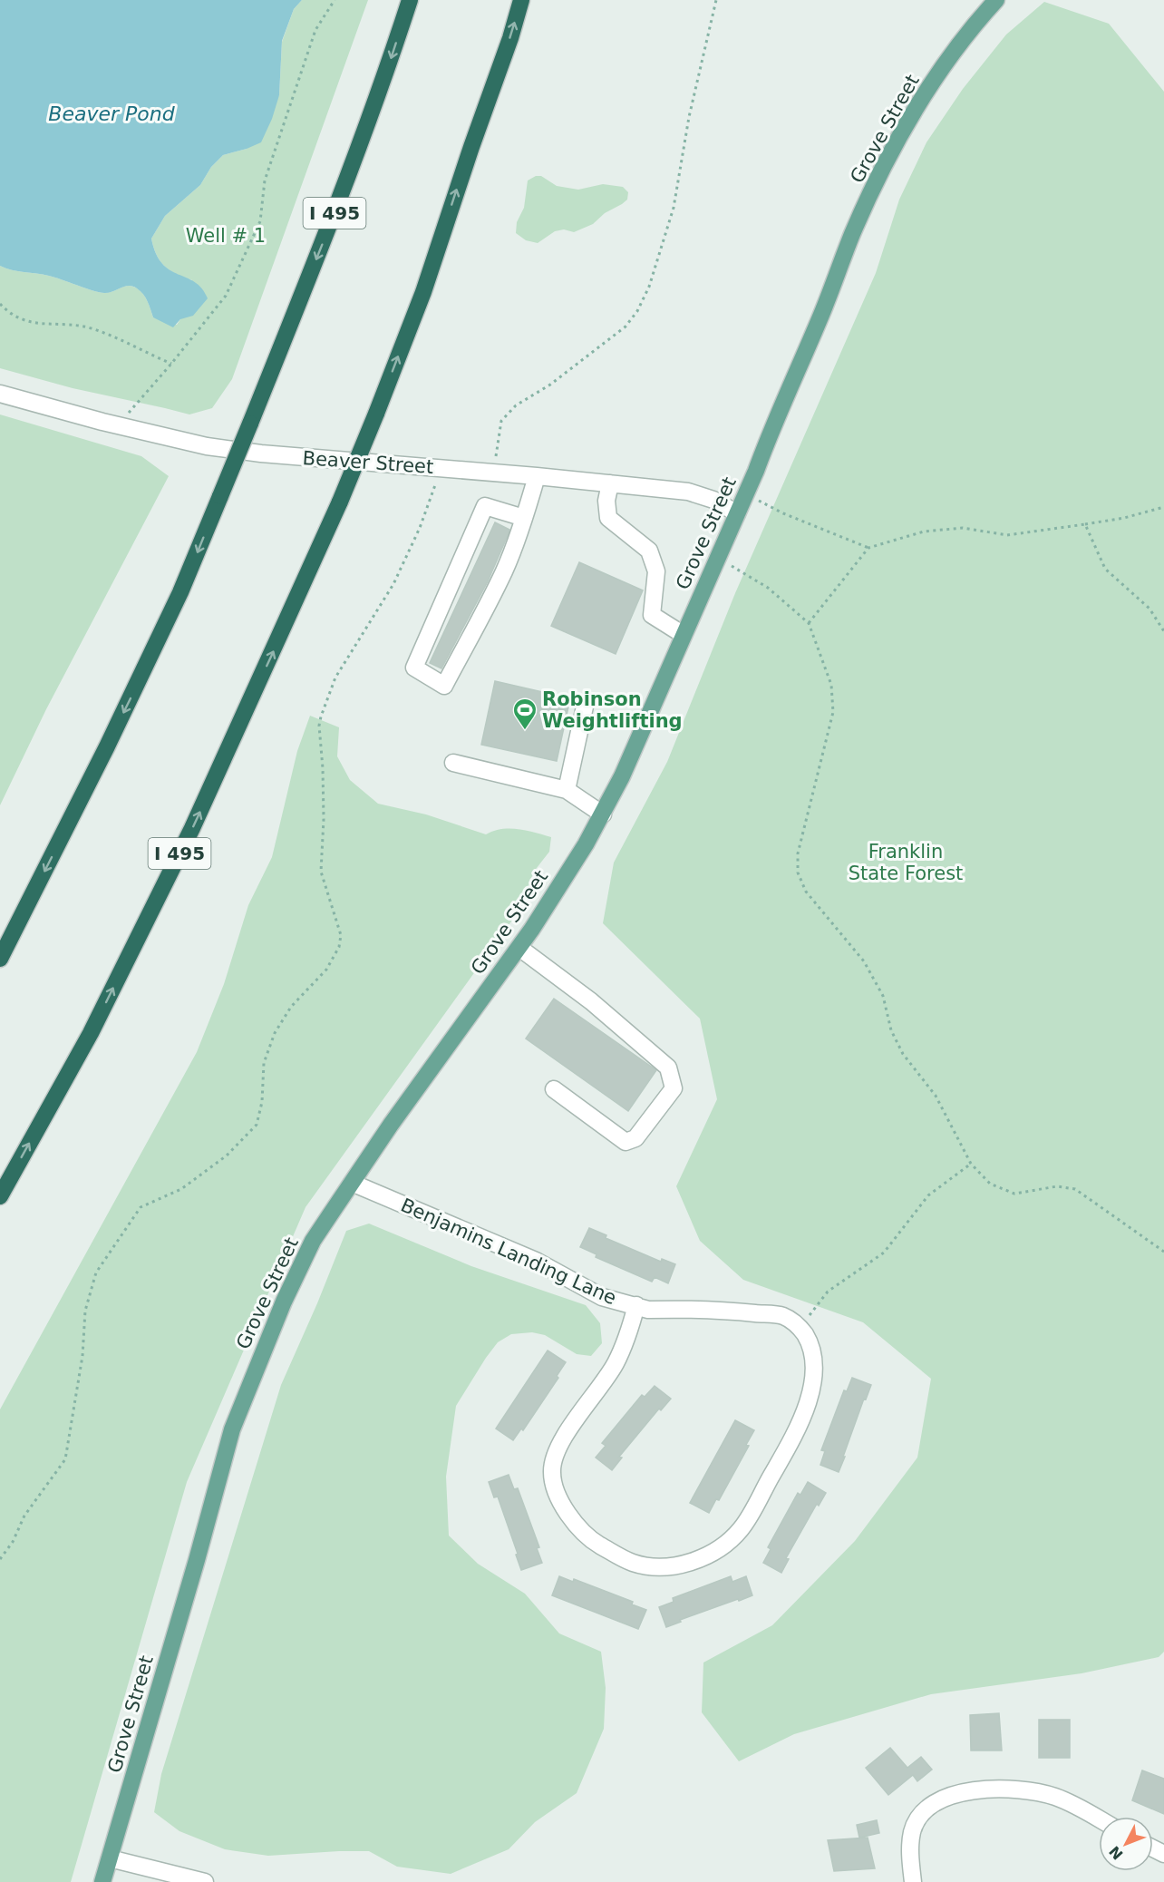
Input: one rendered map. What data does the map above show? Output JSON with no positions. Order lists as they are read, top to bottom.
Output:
{
  "streets": {
    "highway": ["I 495"],
    "main road": ["Grove Street"],
    "street": ["Beaver Street", "Benjamins Landing Lane"]
  },
  "crossings": [
    ["Grove Street", "Beaver Street"],
    ["Grove Street", "Benjamins Landing Lane"]
  ],
  "water": ["Beaver Pond"],
  "parks": ["Well # 1", "Franklin State Forest"],
  "places": {
    "sports": ["Robinson Weightlifting"]
  },
  "north": "bottom left"
}
